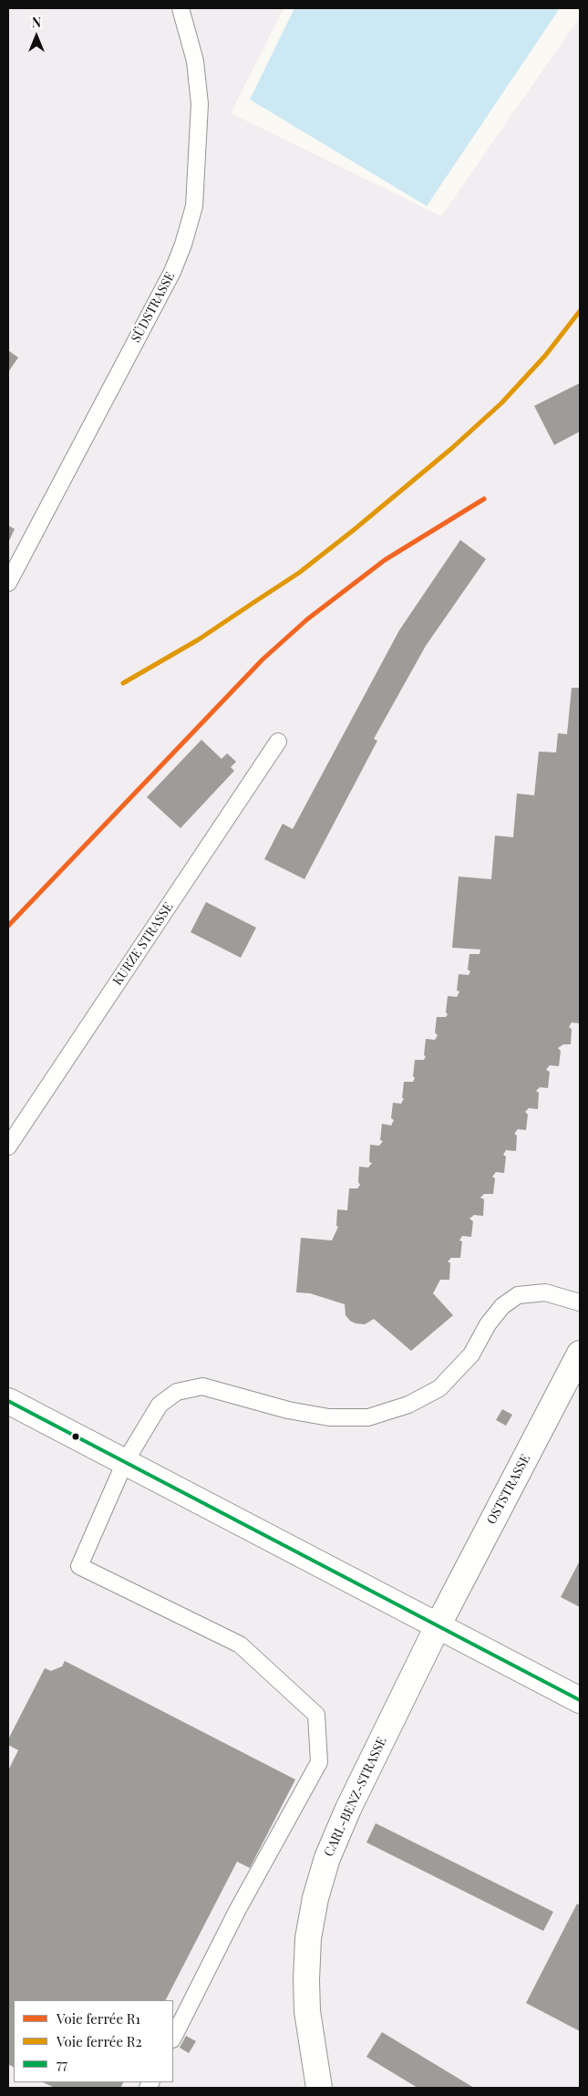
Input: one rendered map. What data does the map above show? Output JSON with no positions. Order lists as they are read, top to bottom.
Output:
{
  "streets": {
    "street": ["OSTSTRASSE", "CARL-BENZ-STRASSE"],
    "lane": ["SÜDSTRASSE", "KURZE STRASSE"]
  },
  "crossings": [
    ["OSTSTRASSE", "CARL-BENZ-STRASSE"]
  ],
  "lines": ["rail line R2", "rail line R1", "transit line 77"],
  "legend": ["Voie ferrée R1", "Voie ferrée R2", "77"],
  "north": "top"
}
